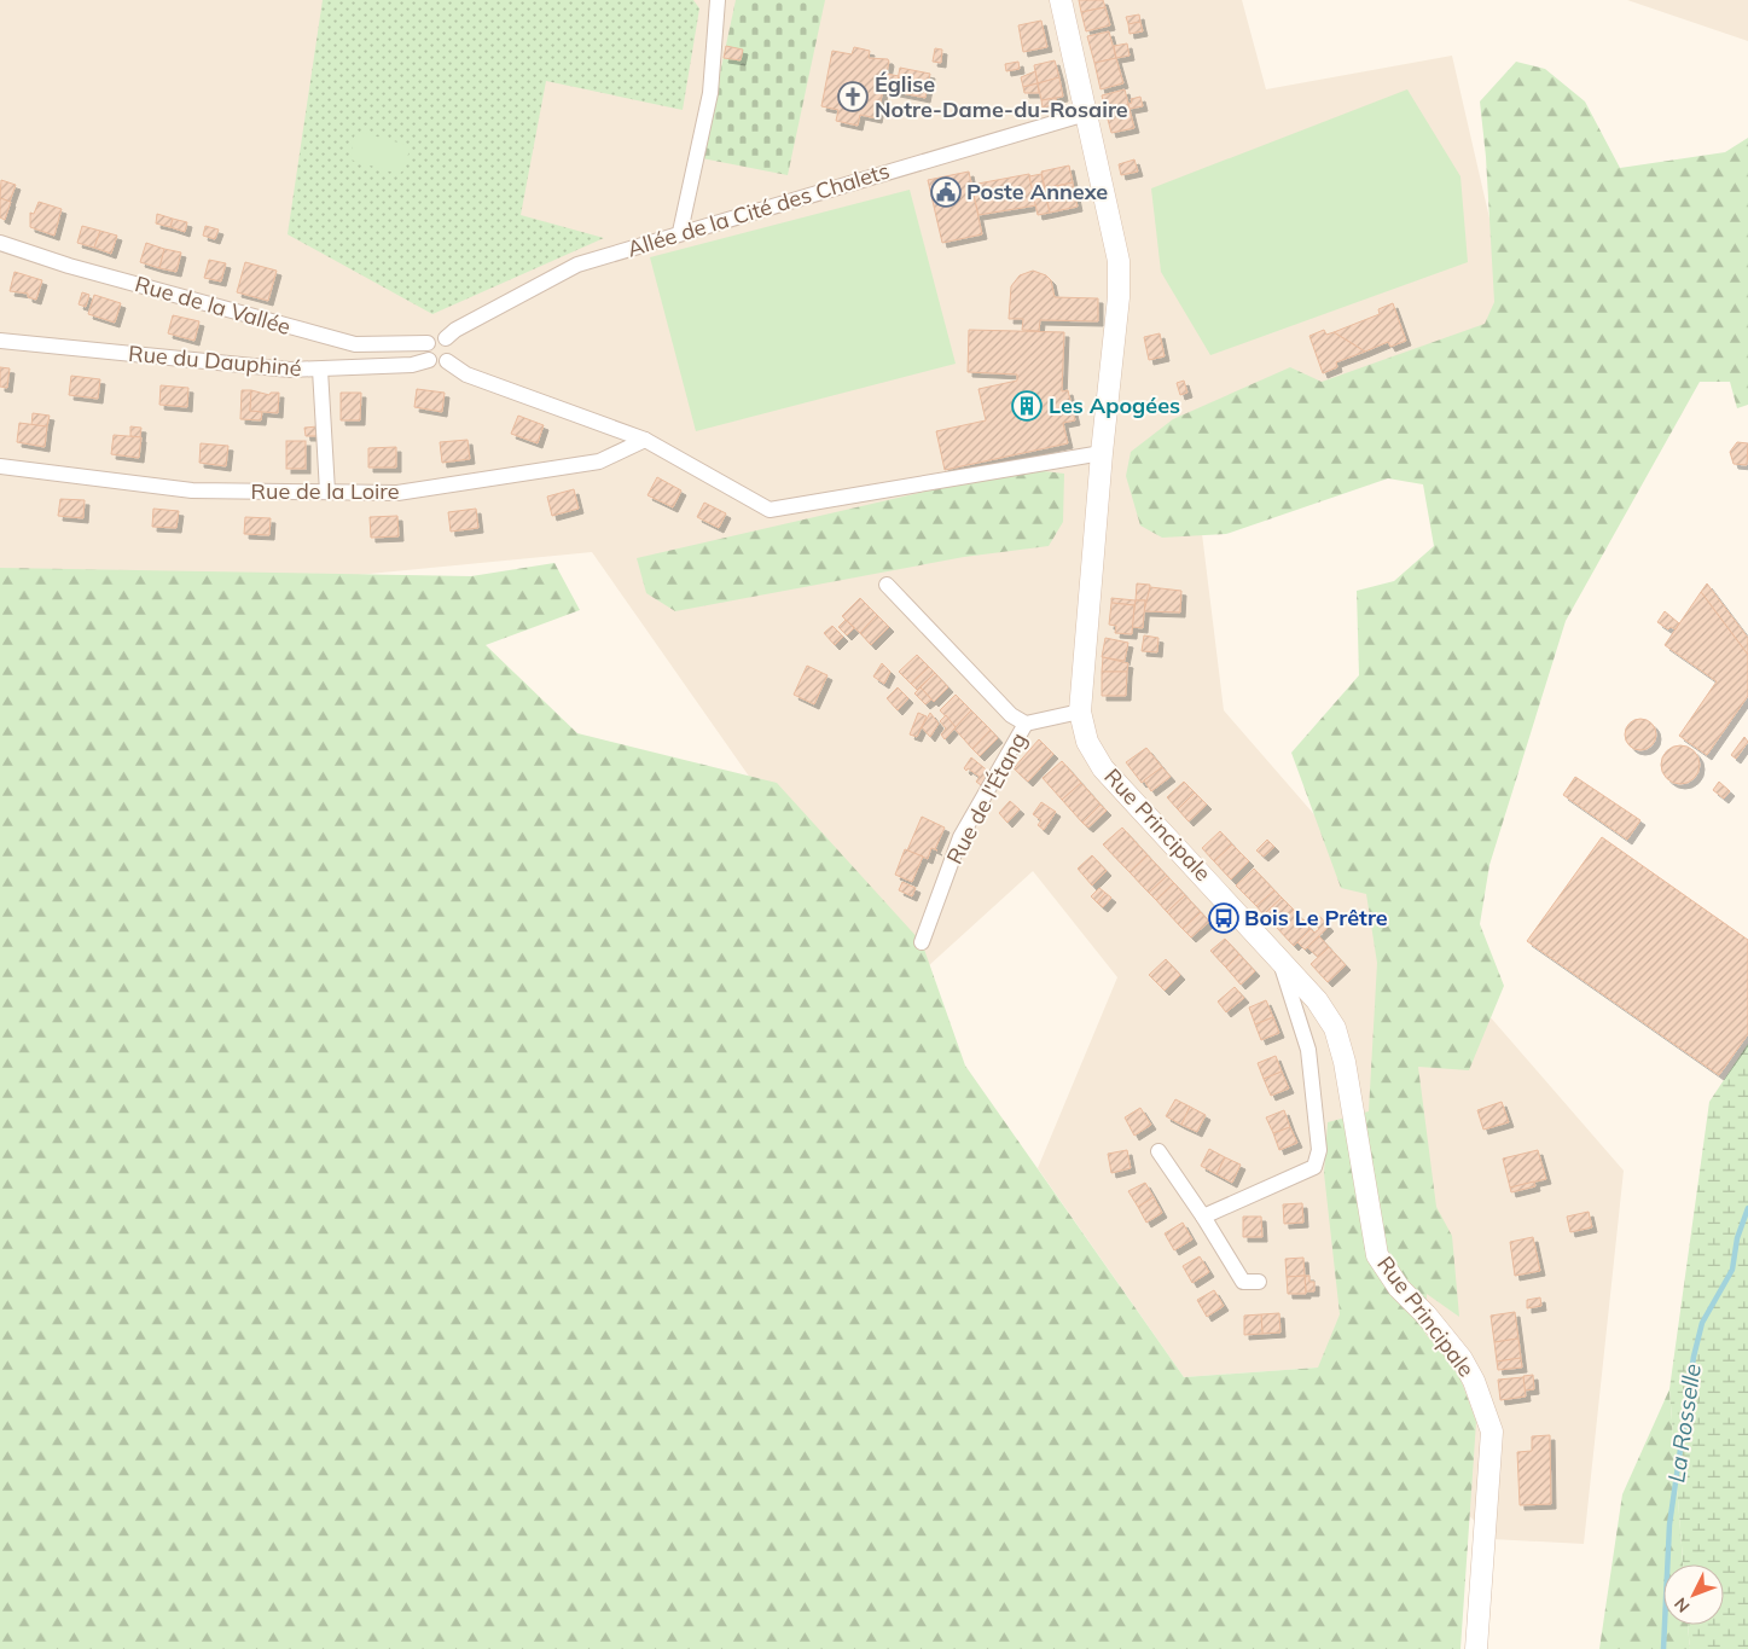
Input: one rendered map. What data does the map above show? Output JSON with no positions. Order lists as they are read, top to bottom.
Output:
{
  "streets": {
    "main road": ["Rue Principale"],
    "street": [
      "Allée de la Cité des Chalets",
      "Rue de la Vallée",
      "Rue du Dauphiné",
      "Rue de la Loire",
      "Rue de l'Étang"
    ]
  },
  "crossings": [
    ["Allée de la Cité des Chalets", "Rue de la Vallée"],
    ["Allée de la Cité des Chalets", "Rue du Dauphiné"],
    ["Allée de la Cité des Chalets", "Rue Principale"],
    ["Rue de la Vallée", "Rue du Dauphiné"],
    ["Rue de l'Étang", "Rue Principale"]
  ],
  "water": ["La Rosselle"],
  "places": {
    "church": ["Église Notre-Dame-du-Rosaire"],
    "public building": ["Poste Annexe"],
    "building": ["Les Apogées"],
    "bus stop": ["Bois Le Prêtre"]
  },
  "north": "bottom left"
}
